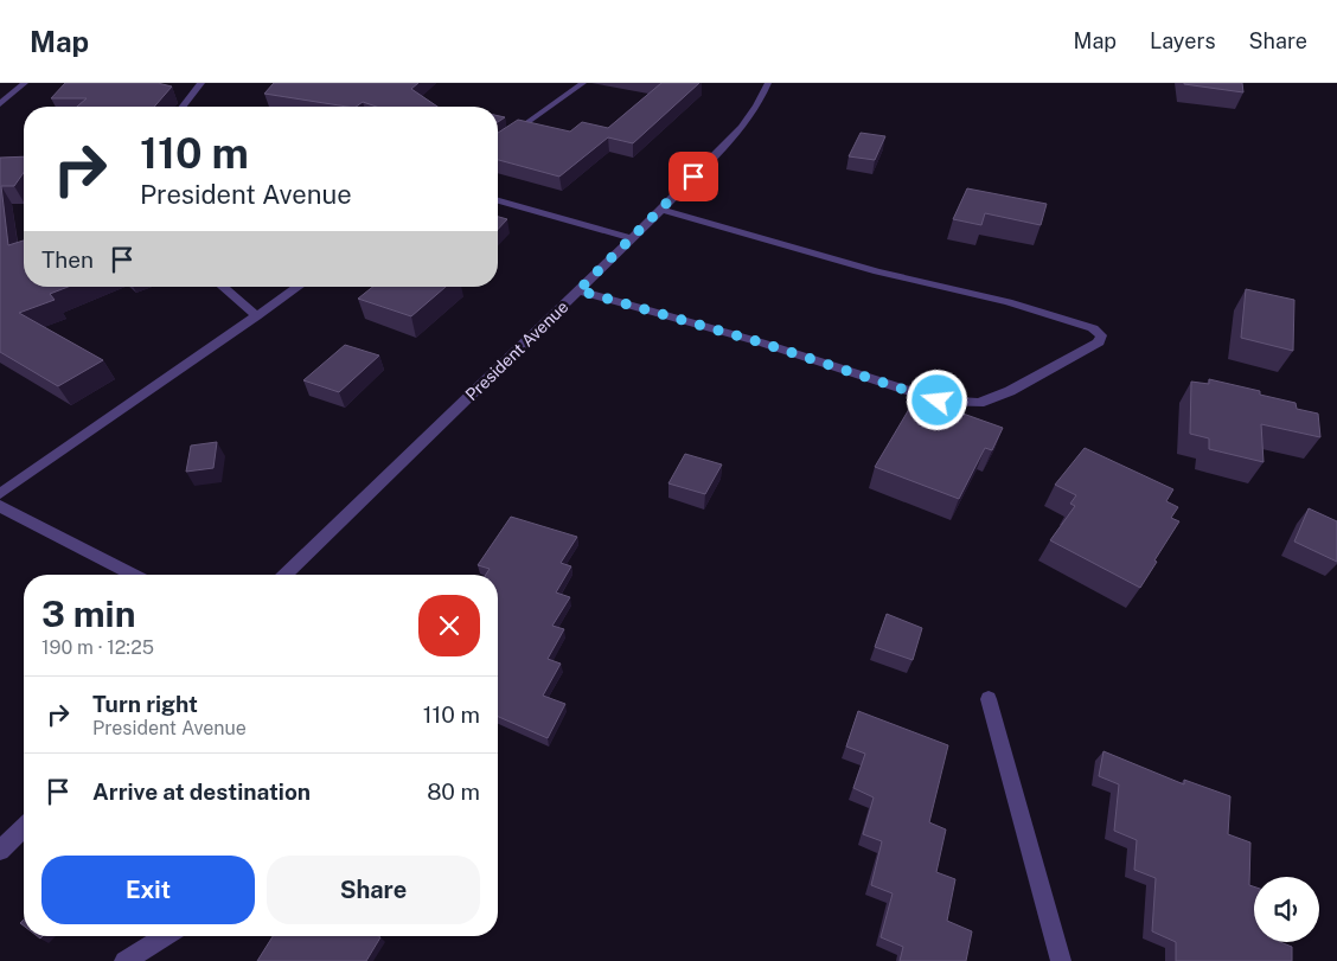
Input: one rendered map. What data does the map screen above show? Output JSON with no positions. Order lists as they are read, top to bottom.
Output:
{
  "streets": {
    "street": ["President Avenue"]
  },
  "page": {
    "header": "Map",
    "nav": ["Map", "Layers", "Share"],
    "turn": ["110 m", "President Avenue"],
    "then": "Then",
    "heading": ["3 min", "190 m · 12:25"],
    "list": [
      {
        "name": "Turn right",
        "note": "President Avenue",
        "value": "110 m"
      },
      {
        "name": "Arrive at destination",
        "value": "80 m"
      }
    ],
    "buttons": ["Exit", "Share"]
  }
}
